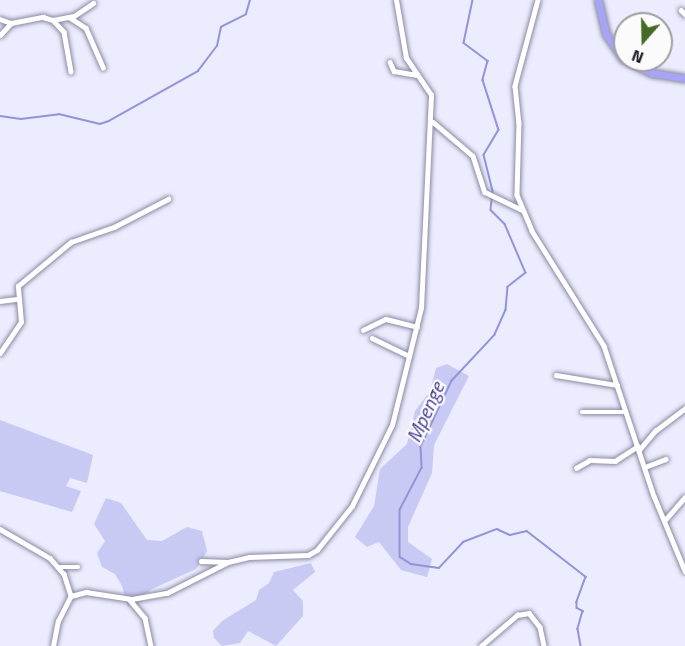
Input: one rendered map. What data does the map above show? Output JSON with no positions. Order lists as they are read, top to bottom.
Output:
{
  "water": ["Mpenge"],
  "north": "bottom"
}
